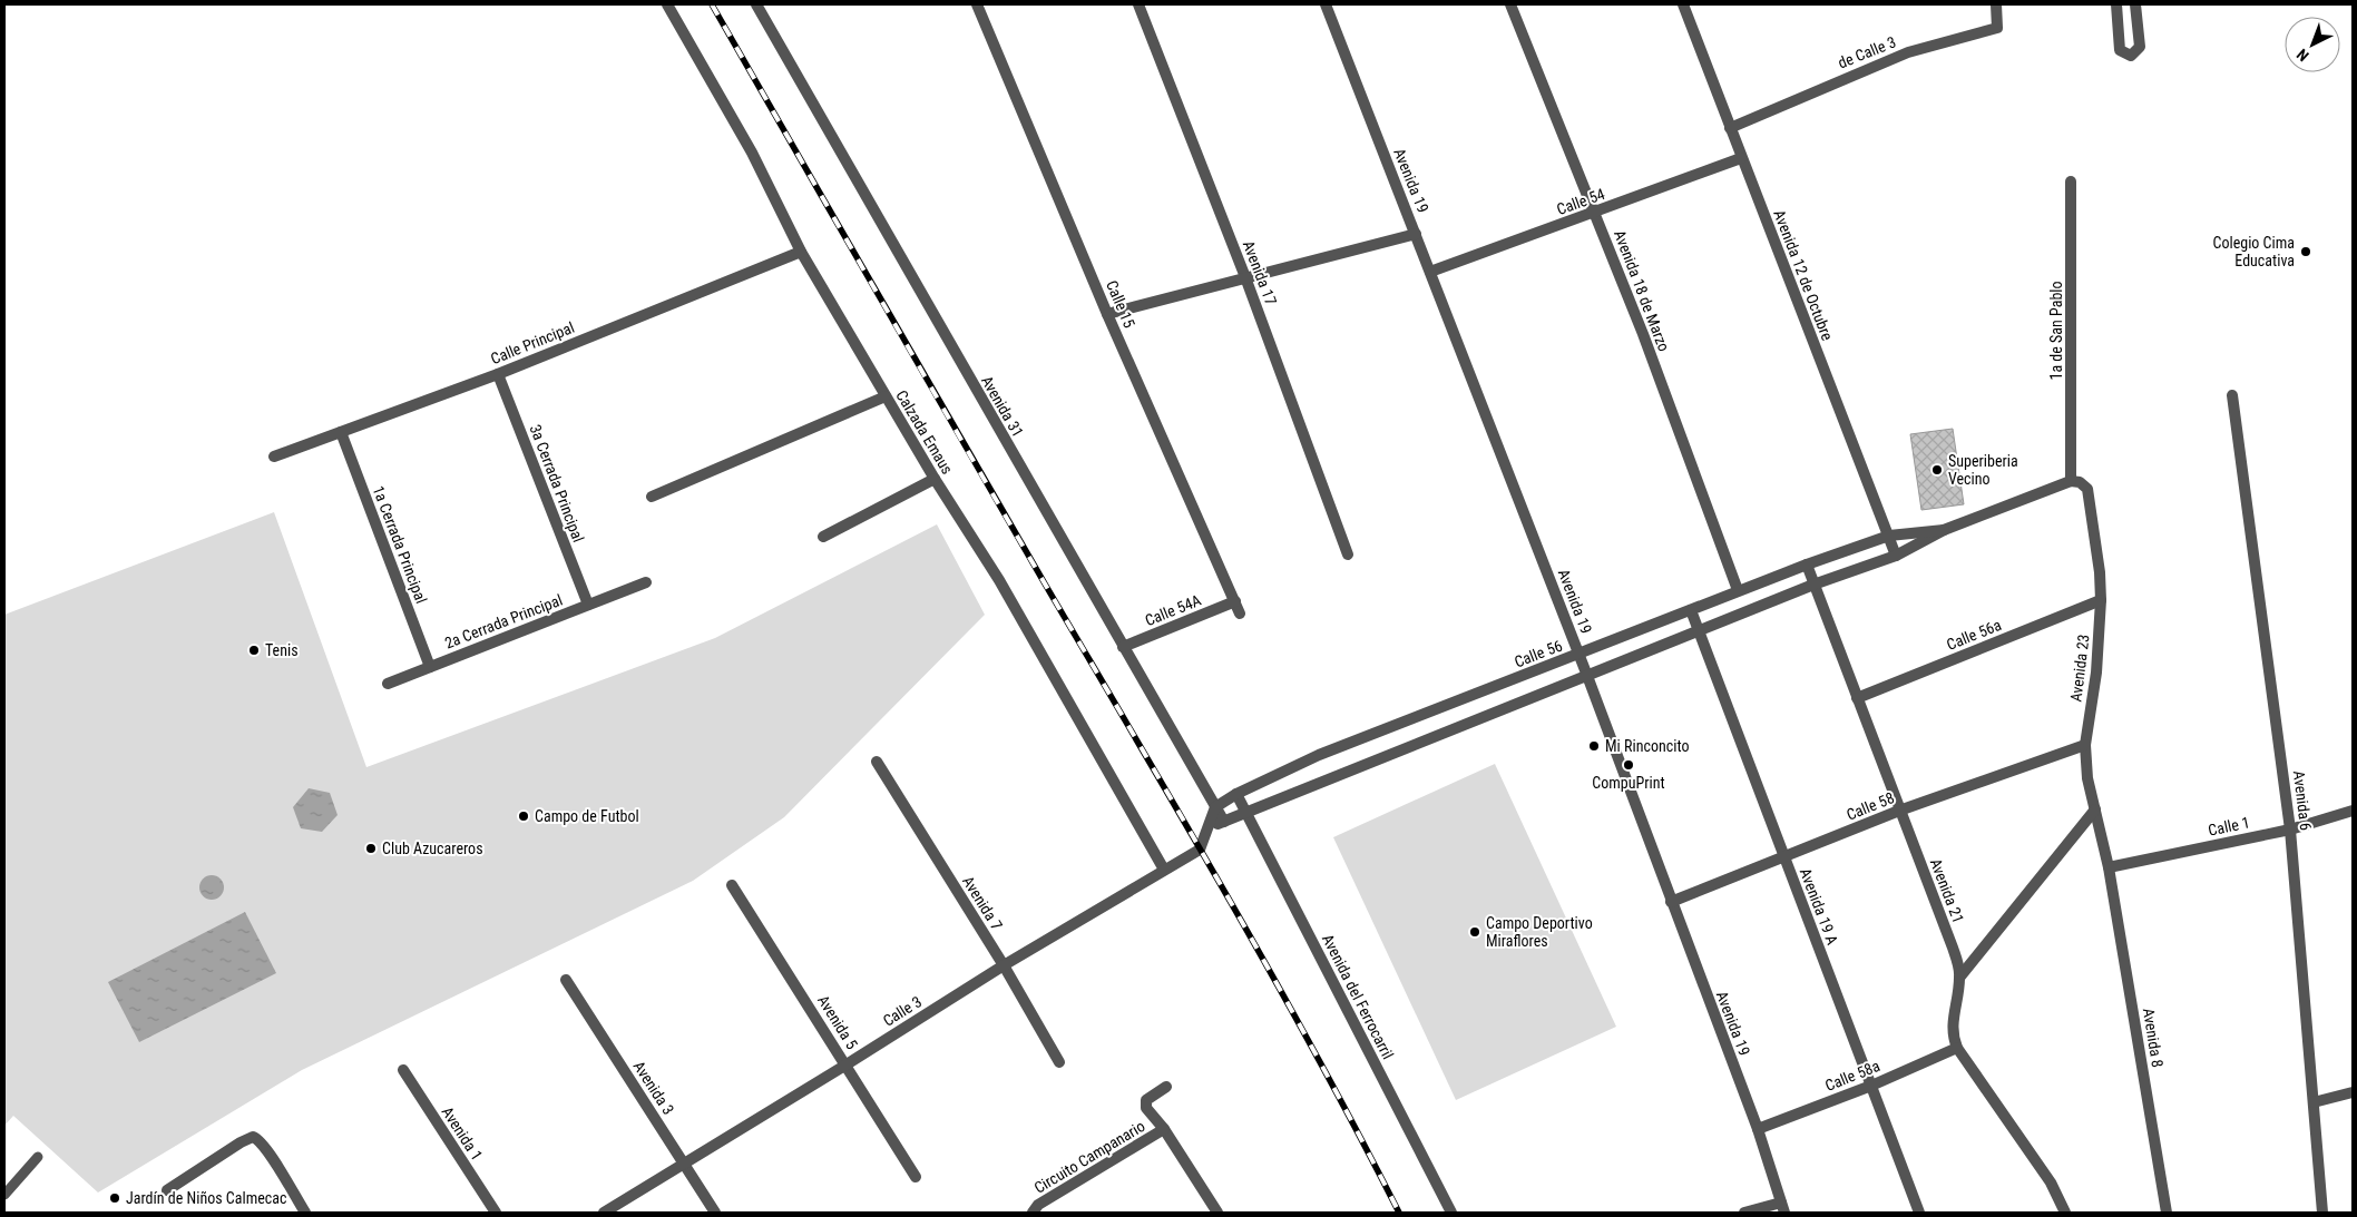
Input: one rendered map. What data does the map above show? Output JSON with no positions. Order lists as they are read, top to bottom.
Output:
{
  "streets": {
    "street": [
      "de Calle 3",
      "Avenida 19",
      "Calle 54",
      "Avenida 17",
      "Avenida 12 de Octubre",
      "Avenida 18 de Marzo",
      "Calle 15",
      "1a de San Pablo",
      "Calle Principal",
      "Avenida 31",
      "Calzada Emaus",
      "3a Cerrada Principal",
      "1a Cerrada Principal",
      "Calle 54A",
      "2a Cerrada Principal",
      "Calle 56a",
      "Calle 56",
      "Avenida 23",
      "Avenida 6",
      "Calle 58",
      "Calle 1",
      "Avenida 21",
      "Avenida 7",
      "Avenida 19 A",
      "Avenida del Ferrocarril",
      "Calle 3",
      "Avenida 5",
      "Avenida 8",
      "Calle 58a",
      "Avenida 3",
      "Avenida 1",
      "Circuito Campanario"
    ]
  },
  "crossings": [
    ["de Calle 3", "Avenida 12 de Octubre"],
    ["Avenida 19", "Calle 54"],
    ["Avenida 19", "Calle 56"],
    ["Avenida 19", "Calle 58"],
    ["Avenida 19", "Calle 58a"],
    ["Calle 54", "Avenida 12 de Octubre"],
    ["Calle 54", "Avenida 18 de Marzo"],
    ["Avenida 12 de Octubre", "Calle 56"],
    ["Avenida 18 de Marzo", "Calle 56"],
    ["Calle 15", "Calle 54A"],
    ["1a de San Pablo", "Calle 56"],
    ["1a de San Pablo", "Avenida 23"],
    ["Calle Principal", "Calzada Emaus"],
    ["Calle Principal", "3a Cerrada Principal"],
    ["Calle Principal", "1a Cerrada Principal"],
    ["Avenida 31", "Calle 54A"],
    ["Avenida 31", "Calle 56"],
    ["Avenida 31", "Calle 3"],
    ["Calzada Emaus", "Calle 3"],
    ["3a Cerrada Principal", "2a Cerrada Principal"],
    ["1a Cerrada Principal", "2a Cerrada Principal"],
    ["Calle 56a", "Avenida 23"],
    ["Calle 56a", "Avenida 21"],
    ["Calle 56", "Avenida 23"],
    ["Calle 56", "Avenida 21"],
    ["Calle 56", "Avenida 19 A"],
    ["Calle 56", "Avenida del Ferrocarril"],
    ["Calle 56", "Calle 3"],
    ["Avenida 23", "Calle 58"],
    ["Avenida 23", "Calle 1"],
    ["Avenida 23", "Avenida 8"],
    ["Avenida 6", "Calle 1"],
    ["Calle 58", "Avenida 21"],
    ["Calle 58", "Avenida 19 A"],
    ["Calle 1", "Avenida 8"],
    ["Avenida 21", "Calle 58a"],
    ["Avenida 7", "Calle 3"],
    ["Avenida 19 A", "Calle 58a"],
    ["Calle 3", "Avenida 5"],
    ["Calle 3", "Avenida 3"]
  ],
  "places": [
    "Colegio Cima Educativa",
    "Superiberia Vecino",
    "Tenis",
    "Mi Rinconcito",
    "CompuPrint",
    "Campo de Futbol",
    "Club Azucareros",
    "Campo Deportivo Miraflores",
    "Jardín de Niños Calmecac"
  ],
  "north": "bottom left"
}
